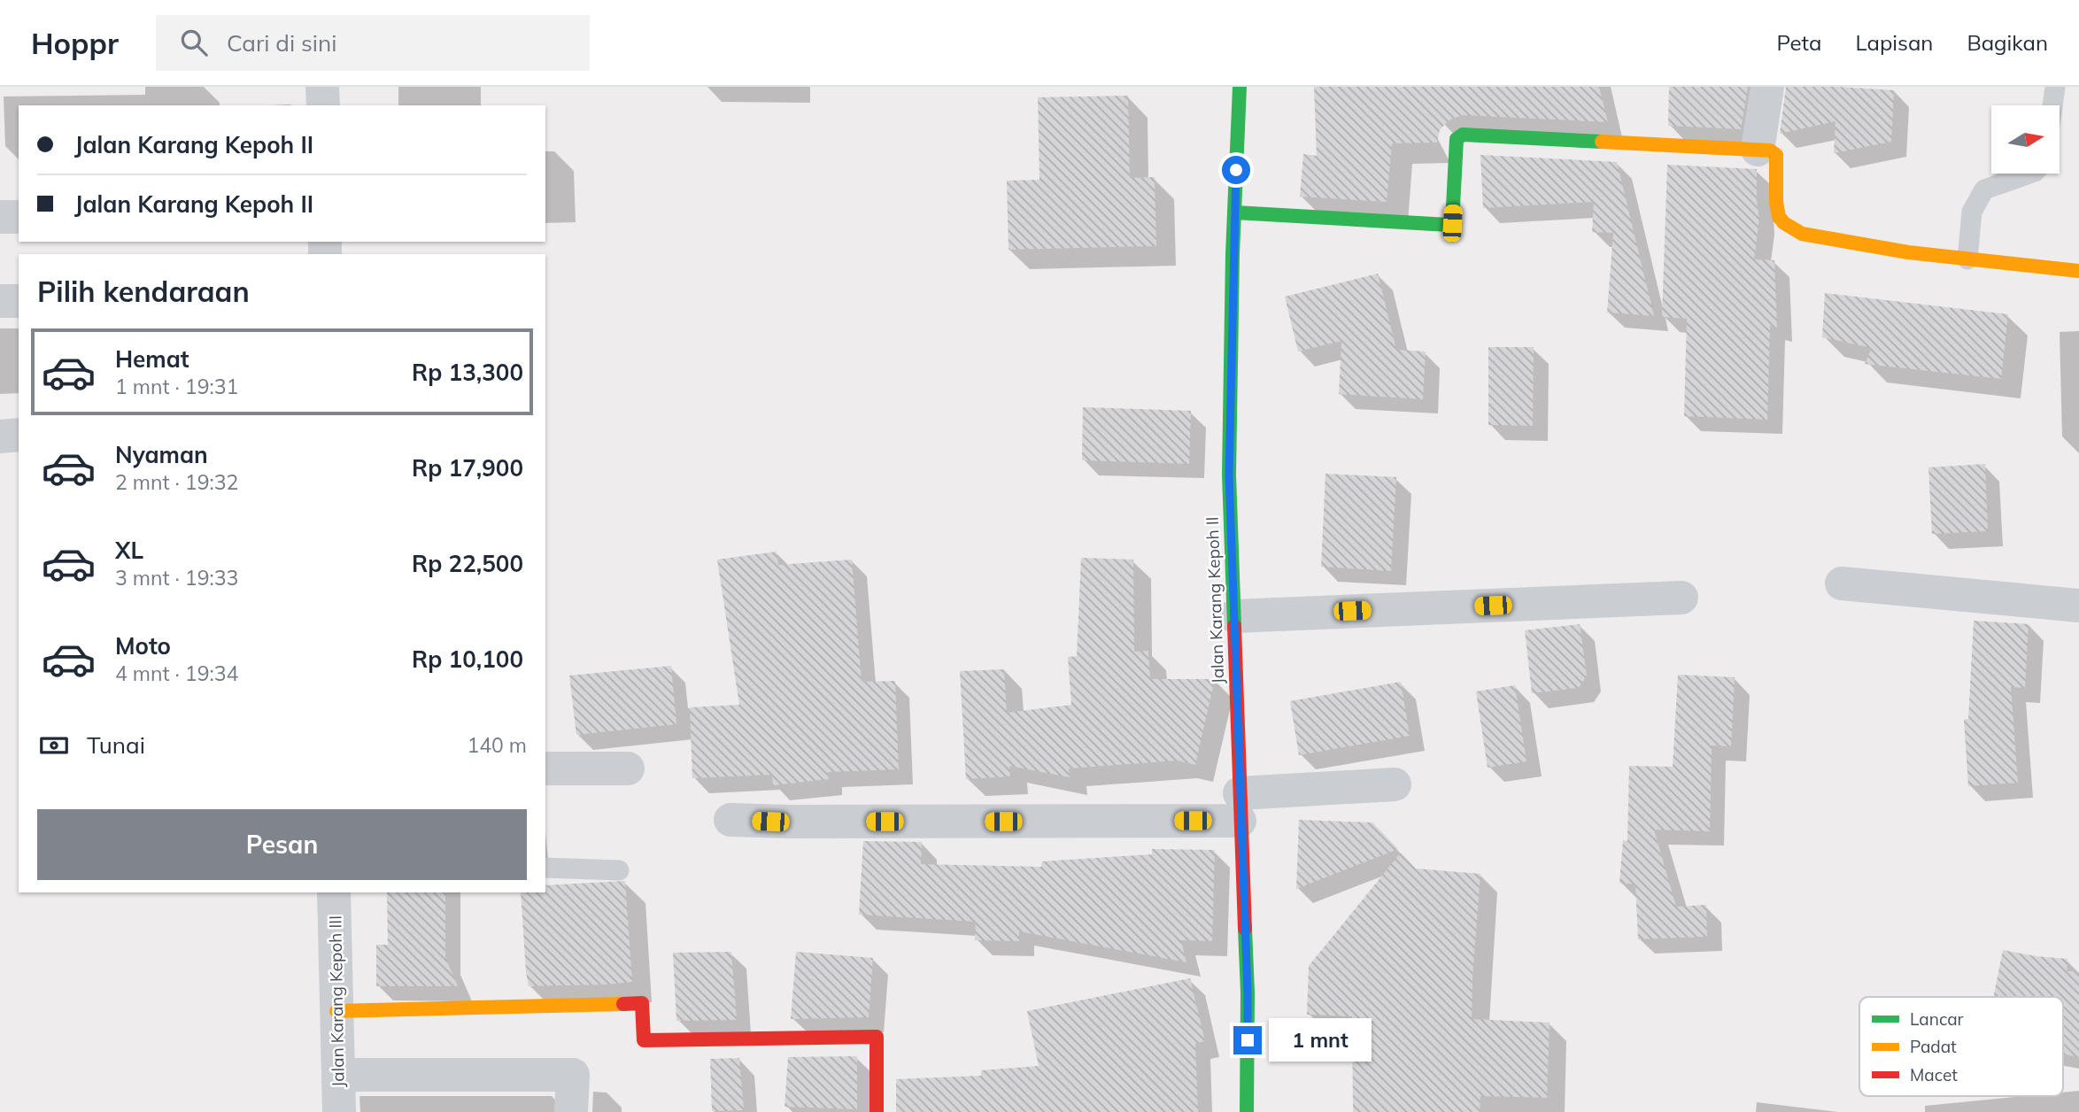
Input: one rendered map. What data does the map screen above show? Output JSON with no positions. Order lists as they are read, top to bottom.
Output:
{
  "streets": {
    "street": ["Jalan Karang Kepoh II", "Jalan Karang Kepoh III"]
  },
  "legend": ["Lancar", "Padat", "Macet"],
  "north": "right",
  "page": {
    "header": "Hoppr",
    "search": "Cari di sini",
    "nav": ["Peta", "Lapisan", "Bagikan"],
    "banner": ["Jalan Karang Kepoh II", "Jalan Karang Kepoh II"],
    "heading": "Pilih kendaraan",
    "list": [
      {
        "name": "Hemat",
        "note": "1 mnt · 19:31",
        "value": "Rp 13,300"
      },
      {
        "name": "Nyaman",
        "note": "2 mnt · 19:32",
        "value": "Rp 17,900"
      },
      {
        "name": "XL",
        "note": "3 mnt · 19:33",
        "value": "Rp 22,500"
      },
      {
        "name": "Moto",
        "note": "4 mnt · 19:34",
        "value": "Rp 10,100"
      }
    ],
    "pay": ["Tunai", "140 m"],
    "buttons": "Pesan",
    "bubble": "1 mnt"
  }
}
